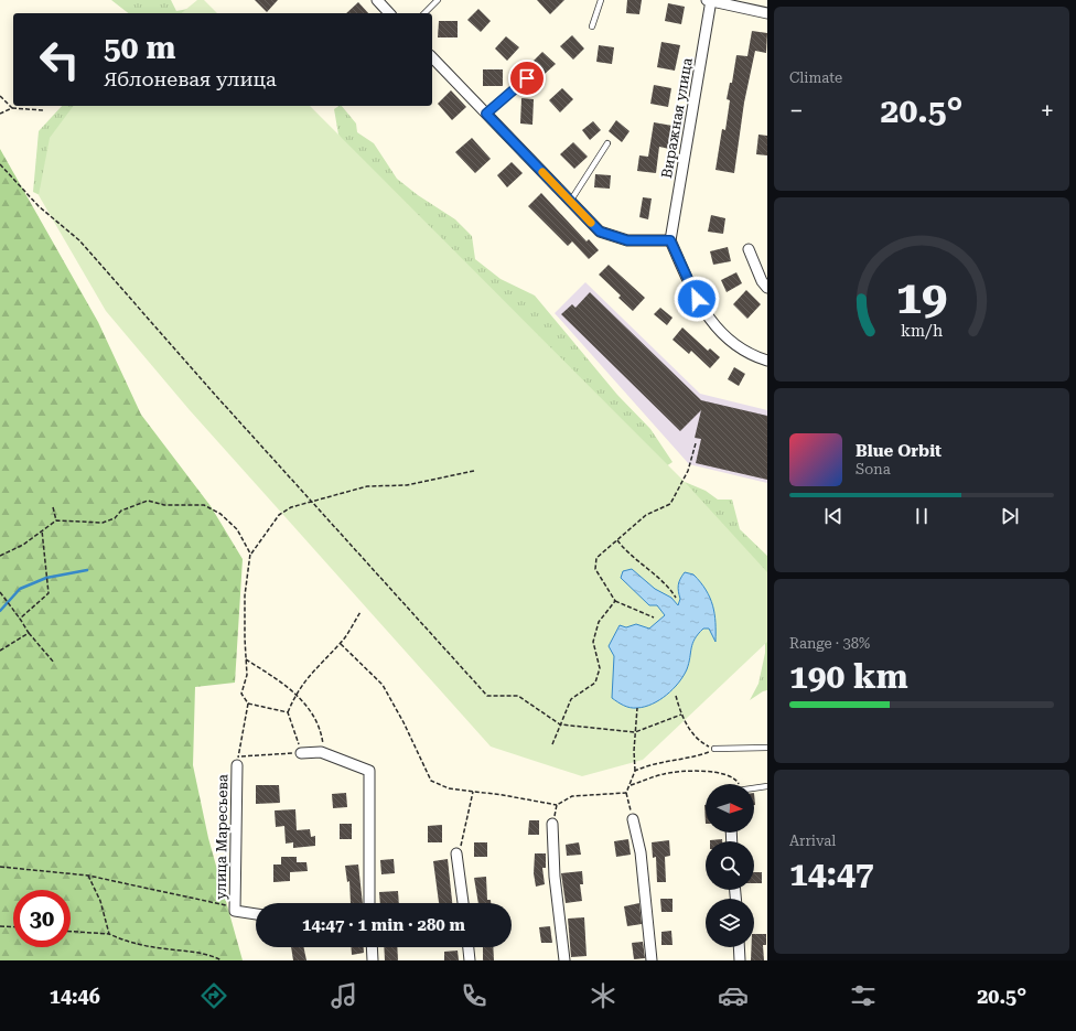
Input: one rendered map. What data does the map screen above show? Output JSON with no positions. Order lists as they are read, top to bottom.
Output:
{
  "streets": {
    "street": ["Виражная улица", "улица Маресьева"]
  },
  "north": "right",
  "page": {
    "tile": [
      "Climate",
      ["Range · 38%", "190 km"],
      ["Arrival", "14:47"]
    ],
    "turn": ["50 m", "Яблоневая улица"],
    "heat": ["−", "20.5°", "+"],
    "song": ["Blue Orbit", "Sona"],
    "limit": "30",
    "trip": "14:47 · 1 min · 280 m",
    "tabs": ["14:46", "20.5°"],
    "gauge": ["19", "km/h"]
  }
}
